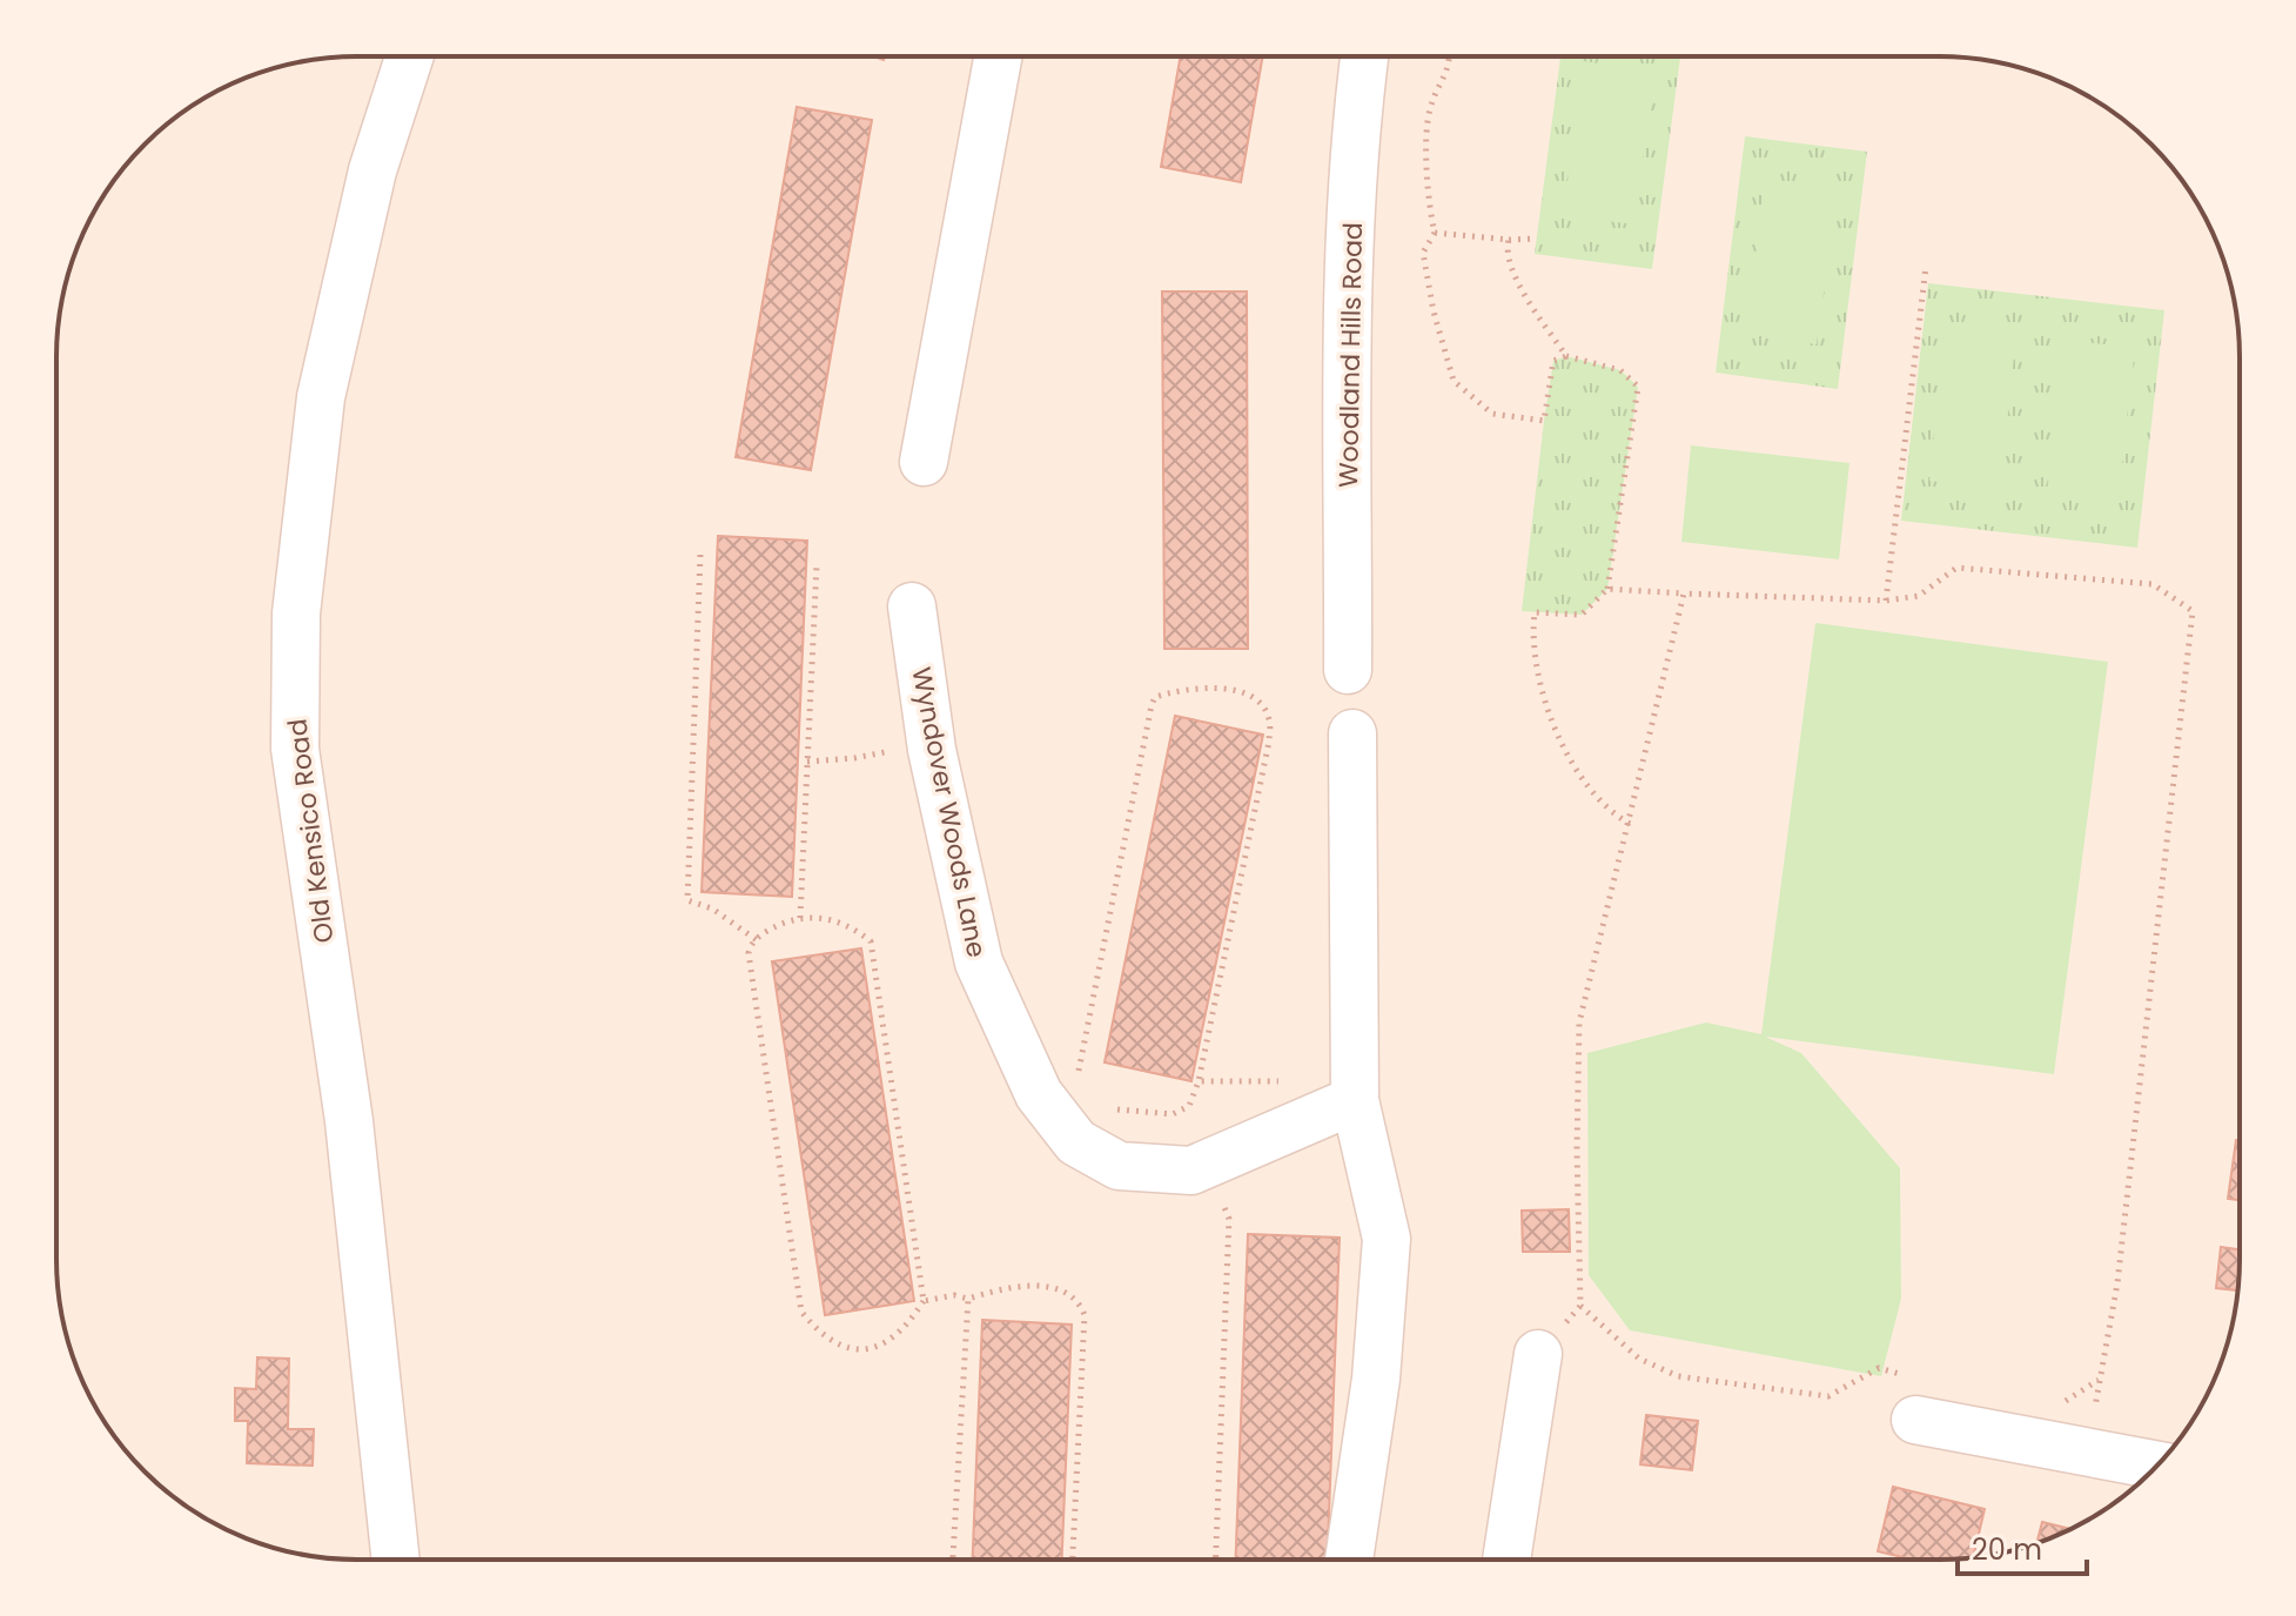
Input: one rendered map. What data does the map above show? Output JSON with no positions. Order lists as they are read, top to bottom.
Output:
{
  "streets": {
    "street": ["Woodland Hills Road", "Wyndover Woods Lane", "Old Kensico Road"]
  },
  "scale_bar": "20 m"
}
